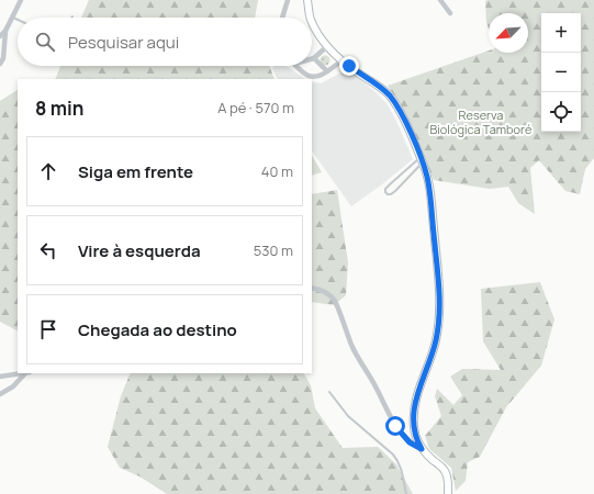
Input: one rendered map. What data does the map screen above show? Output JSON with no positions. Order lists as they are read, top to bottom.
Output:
{
  "parks": ["Reserva Biológica Tamboré"],
  "north": "bottom left",
  "page": {
    "map_buttons": ["+", "−"],
    "search": "Pesquisar aqui",
    "heading": ["8 min", "A pé · 570 m"],
    "list": [
      ["Siga em frente", "40 m"],
      ["Vire à esquerda", "530 m"],
      "Chegada ao destino"
    ]
  }
}
